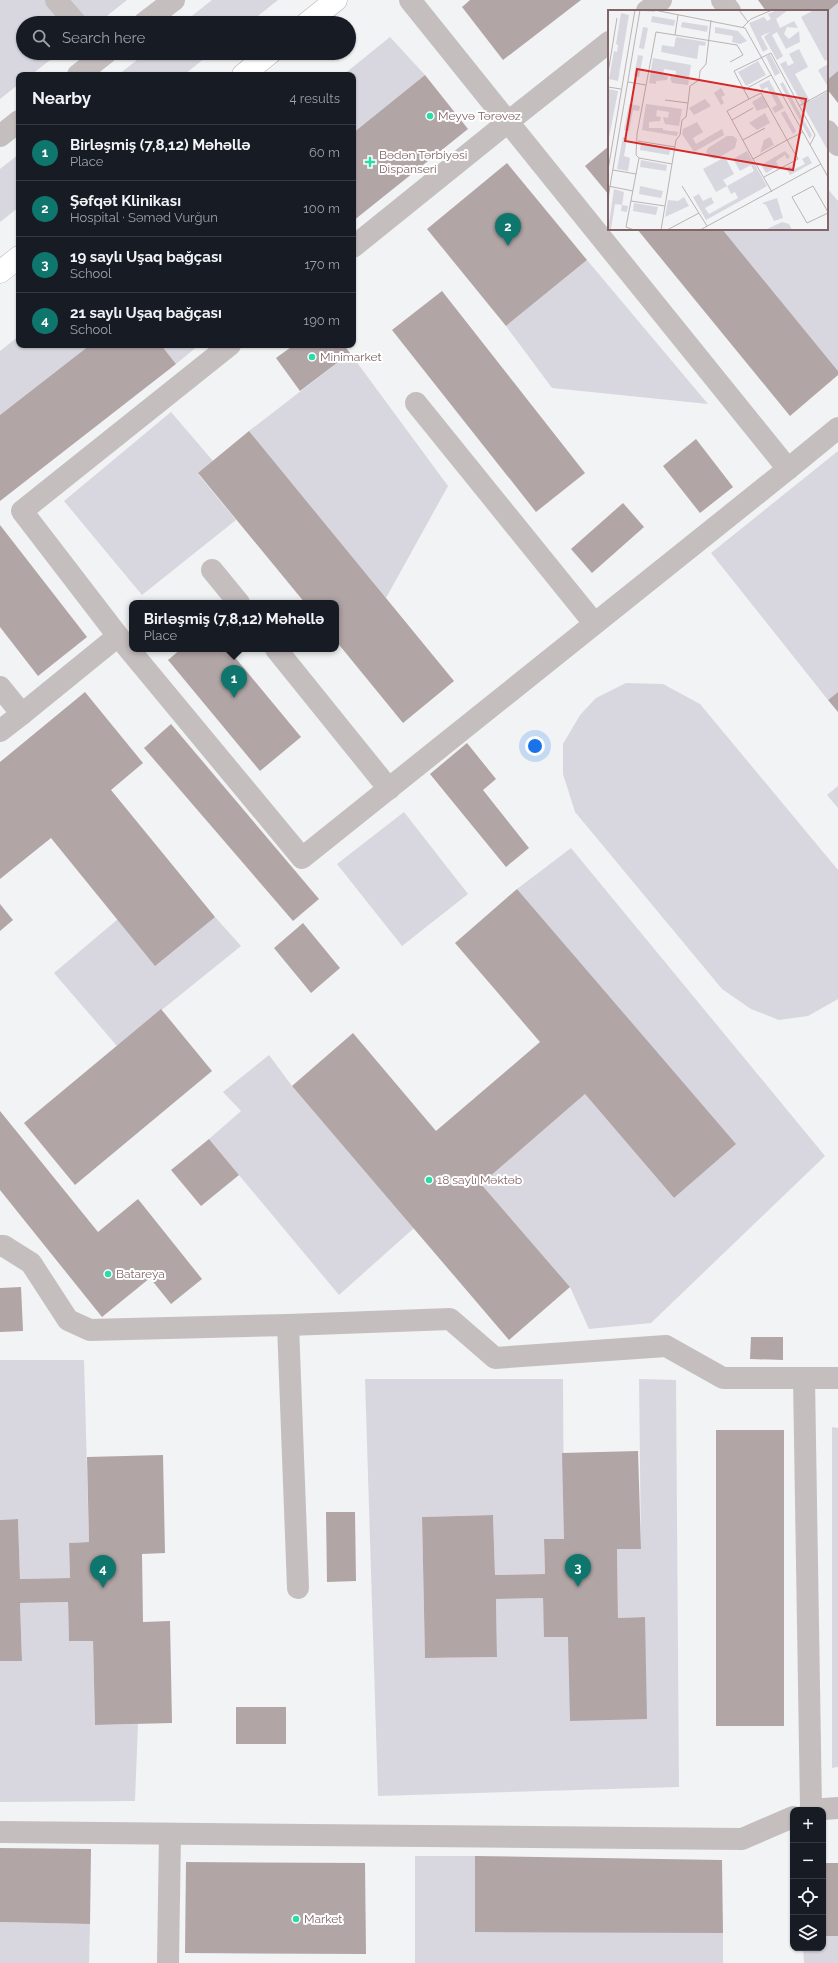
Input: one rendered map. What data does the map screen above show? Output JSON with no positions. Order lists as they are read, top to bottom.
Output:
{
  "places": {
    "other": [
      "Meyvə Tərəvəz",
      "Minimarket",
      "18 saylı Məktəb",
      "Batareya",
      "Market"
    ],
    "health": ["Bədən Tərbiyəsi Dispanseri"]
  },
  "page": {
    "search": "Search here",
    "heading": ["Nearby", "4 results"],
    "list": [
      {
        "mark": "1",
        "name": "Birləşmiş (7,8,12) Məhəllə",
        "note": "Place",
        "value": "60 m"
      },
      {
        "mark": "2",
        "name": "Şəfqət Klinikası",
        "note": "Hospital · Səməd Vurğun",
        "value": "100 m"
      },
      {
        "mark": "3",
        "name": "19 saylı Uşaq bağçası",
        "note": "School",
        "value": "170 m"
      },
      {
        "mark": "4",
        "name": "21 saylı Uşaq bağçası",
        "note": "School",
        "value": "190 m"
      }
    ],
    "pins": [
      "2",
      "1",
      "3",
      "4"
    ],
    "popup": ["Birləşmiş (7,8,12) Məhəllə", "Place"],
    "map_buttons": ["+", "−"]
  }
}
